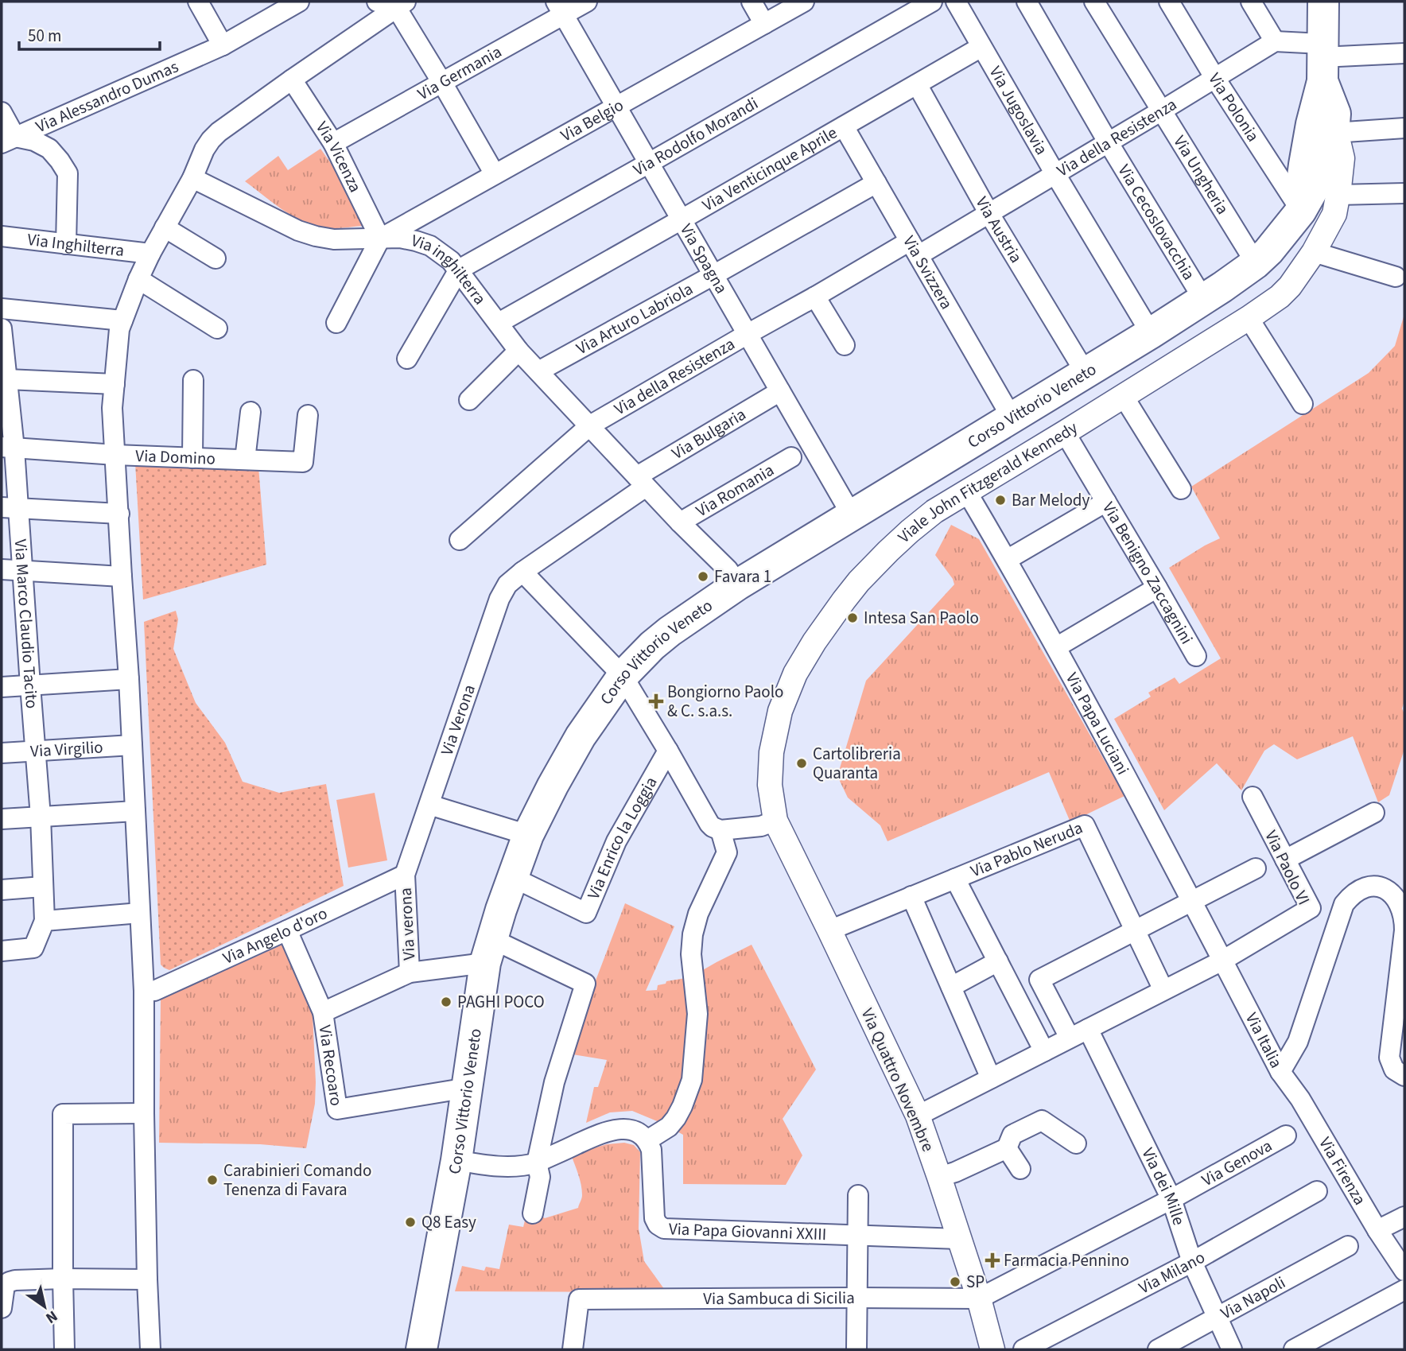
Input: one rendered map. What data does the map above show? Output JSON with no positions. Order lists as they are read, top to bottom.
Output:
{
  "streets": {
    "main road": ["Corso Vittorio Veneto"],
    "street": [
      "Via Germania",
      "Via Alessandro Dumas",
      "Via Polonia",
      "Via Jugoslavia",
      "Via Belgio",
      "Via Rodolfo Morandi",
      "Via della Resistenza",
      "Via Vicenza",
      "Via Venticinque Aprile",
      "Via Ungheria",
      "Via Cecoslovacchia",
      "Via Austria",
      "Via Inghilterra",
      "Via Spagna",
      "Via Svizzera",
      "Via inghilterra",
      "Via Arturo Labriola",
      "Via Bulgaria",
      "Via Domino",
      "Viale John Fitzgerald Kennedy",
      "Via Romania",
      "Via Benigno Zaccagnini",
      "Via Marco Claudio Tacito",
      "Via Verona",
      "Via Papa Luciani",
      "Via Virgilio",
      "Via Enrico la Loggia",
      "Via Pablo Neruda",
      "Via Paolo VI",
      "Via verona",
      "Via Angelo d'oro",
      "Via Italia",
      "Via Recoaro",
      "Via Quattro Novembre",
      "Via Genova",
      "Via Firenza",
      "Via dei Mille",
      "Via Papa Giovanni XXIII",
      "Via Milano",
      "Via Sambuca di Sicilia",
      "Via Napoli"
    ]
  },
  "crossings": [
    ["Via Germania", "Via Vicenza"],
    ["Via Germania", "Via Spagna"],
    ["Via Polonia", "Via della Resistenza"],
    ["Via Polonia", "Corso Vittorio Veneto"],
    ["Via Jugoslavia", "Via della Resistenza"],
    ["Via Jugoslavia", "Via Venticinque Aprile"],
    ["Via Jugoslavia", "Corso Vittorio Veneto"],
    ["Via Belgio", "Via Vicenza"],
    ["Via Belgio", "Via Spagna"],
    ["Via Belgio", "Via inghilterra"],
    ["Via Rodolfo Morandi", "Via Spagna"],
    ["Via Rodolfo Morandi", "Via inghilterra"],
    ["Via della Resistenza", "Via Ungheria"],
    ["Via della Resistenza", "Via Cecoslovacchia"],
    ["Via della Resistenza", "Via Austria"],
    ["Via della Resistenza", "Via Spagna"],
    ["Via della Resistenza", "Via Svizzera"],
    ["Via della Resistenza", "Via inghilterra"],
    ["Via Vicenza", "Via inghilterra"],
    ["Via Venticinque Aprile", "Via Austria"],
    ["Via Venticinque Aprile", "Via Spagna"],
    ["Via Venticinque Aprile", "Via Svizzera"],
    ["Via Venticinque Aprile", "Via inghilterra"],
    ["Via Ungheria", "Corso Vittorio Veneto"],
    ["Via Cecoslovacchia", "Corso Vittorio Veneto"],
    ["Via Austria", "Corso Vittorio Veneto"],
    ["Via Spagna", "Via Arturo Labriola"],
    ["Via Spagna", "Corso Vittorio Veneto"],
    ["Via Spagna", "Via Bulgaria"],
    ["Via Svizzera", "Via Arturo Labriola"],
    ["Via Svizzera", "Corso Vittorio Veneto"],
    ["Via inghilterra", "Via Arturo Labriola"],
    ["Via inghilterra", "Corso Vittorio Veneto"],
    ["Via inghilterra", "Via Bulgaria"],
    ["Via inghilterra", "Via Romania"],
    ["Via inghilterra", "Via Verona"],
    ["Corso Vittorio Veneto", "Viale John Fitzgerald Kennedy"],
    ["Corso Vittorio Veneto", "Via Verona"],
    ["Corso Vittorio Veneto", "Via Enrico la Loggia"],
    ["Corso Vittorio Veneto", "Via Recoaro"],
    ["Via Bulgaria", "Via Verona"],
    ["Via Domino", "Via Marco Claudio Tacito"],
    ["Viale John Fitzgerald Kennedy", "Via Benigno Zaccagnini"],
    ["Viale John Fitzgerald Kennedy", "Via Papa Luciani"],
    ["Viale John Fitzgerald Kennedy", "Via Quattro Novembre"],
    ["Via Marco Claudio Tacito", "Via Virgilio"],
    ["Via Verona", "Via verona"],
    ["Via Verona", "Via Angelo d'oro"],
    ["Via Verona", "Via Recoaro"],
    ["Via Papa Luciani", "Via Paolo VI"],
    ["Via Papa Luciani", "Via Italia"],
    ["Via Pablo Neruda", "Via Quattro Novembre"],
    ["Via Paolo VI", "Via Italia"],
    ["Via verona", "Via Angelo d'oro"],
    ["Via Angelo d'oro", "Via Recoaro"],
    ["Via Italia", "Via Firenza"],
    ["Via Quattro Novembre", "Via Genova"],
    ["Via Quattro Novembre", "Via Papa Giovanni XXIII"],
    ["Via Quattro Novembre", "Via Sambuca di Sicilia"],
    ["Via Genova", "Via dei Mille"],
    ["Via Genova", "Via Sambuca di Sicilia"],
    ["Via dei Mille", "Via Milano"],
    ["Via dei Mille", "Via Napoli"]
  ],
  "places": {
    "other": [
      "Bar Melody",
      "Favara 1",
      "Intesa San Paolo",
      "Cartolibreria Quaranta",
      "PAGHI POCO",
      "Carabinieri Comando Tenenza di Favara",
      "Q8 Easy",
      "SP"
    ],
    "health": ["Bongiorno Paolo & C. s.a.s.", "Farmacia Pennino"]
  },
  "scale_bar": "50 m",
  "north": "bottom right"
}
